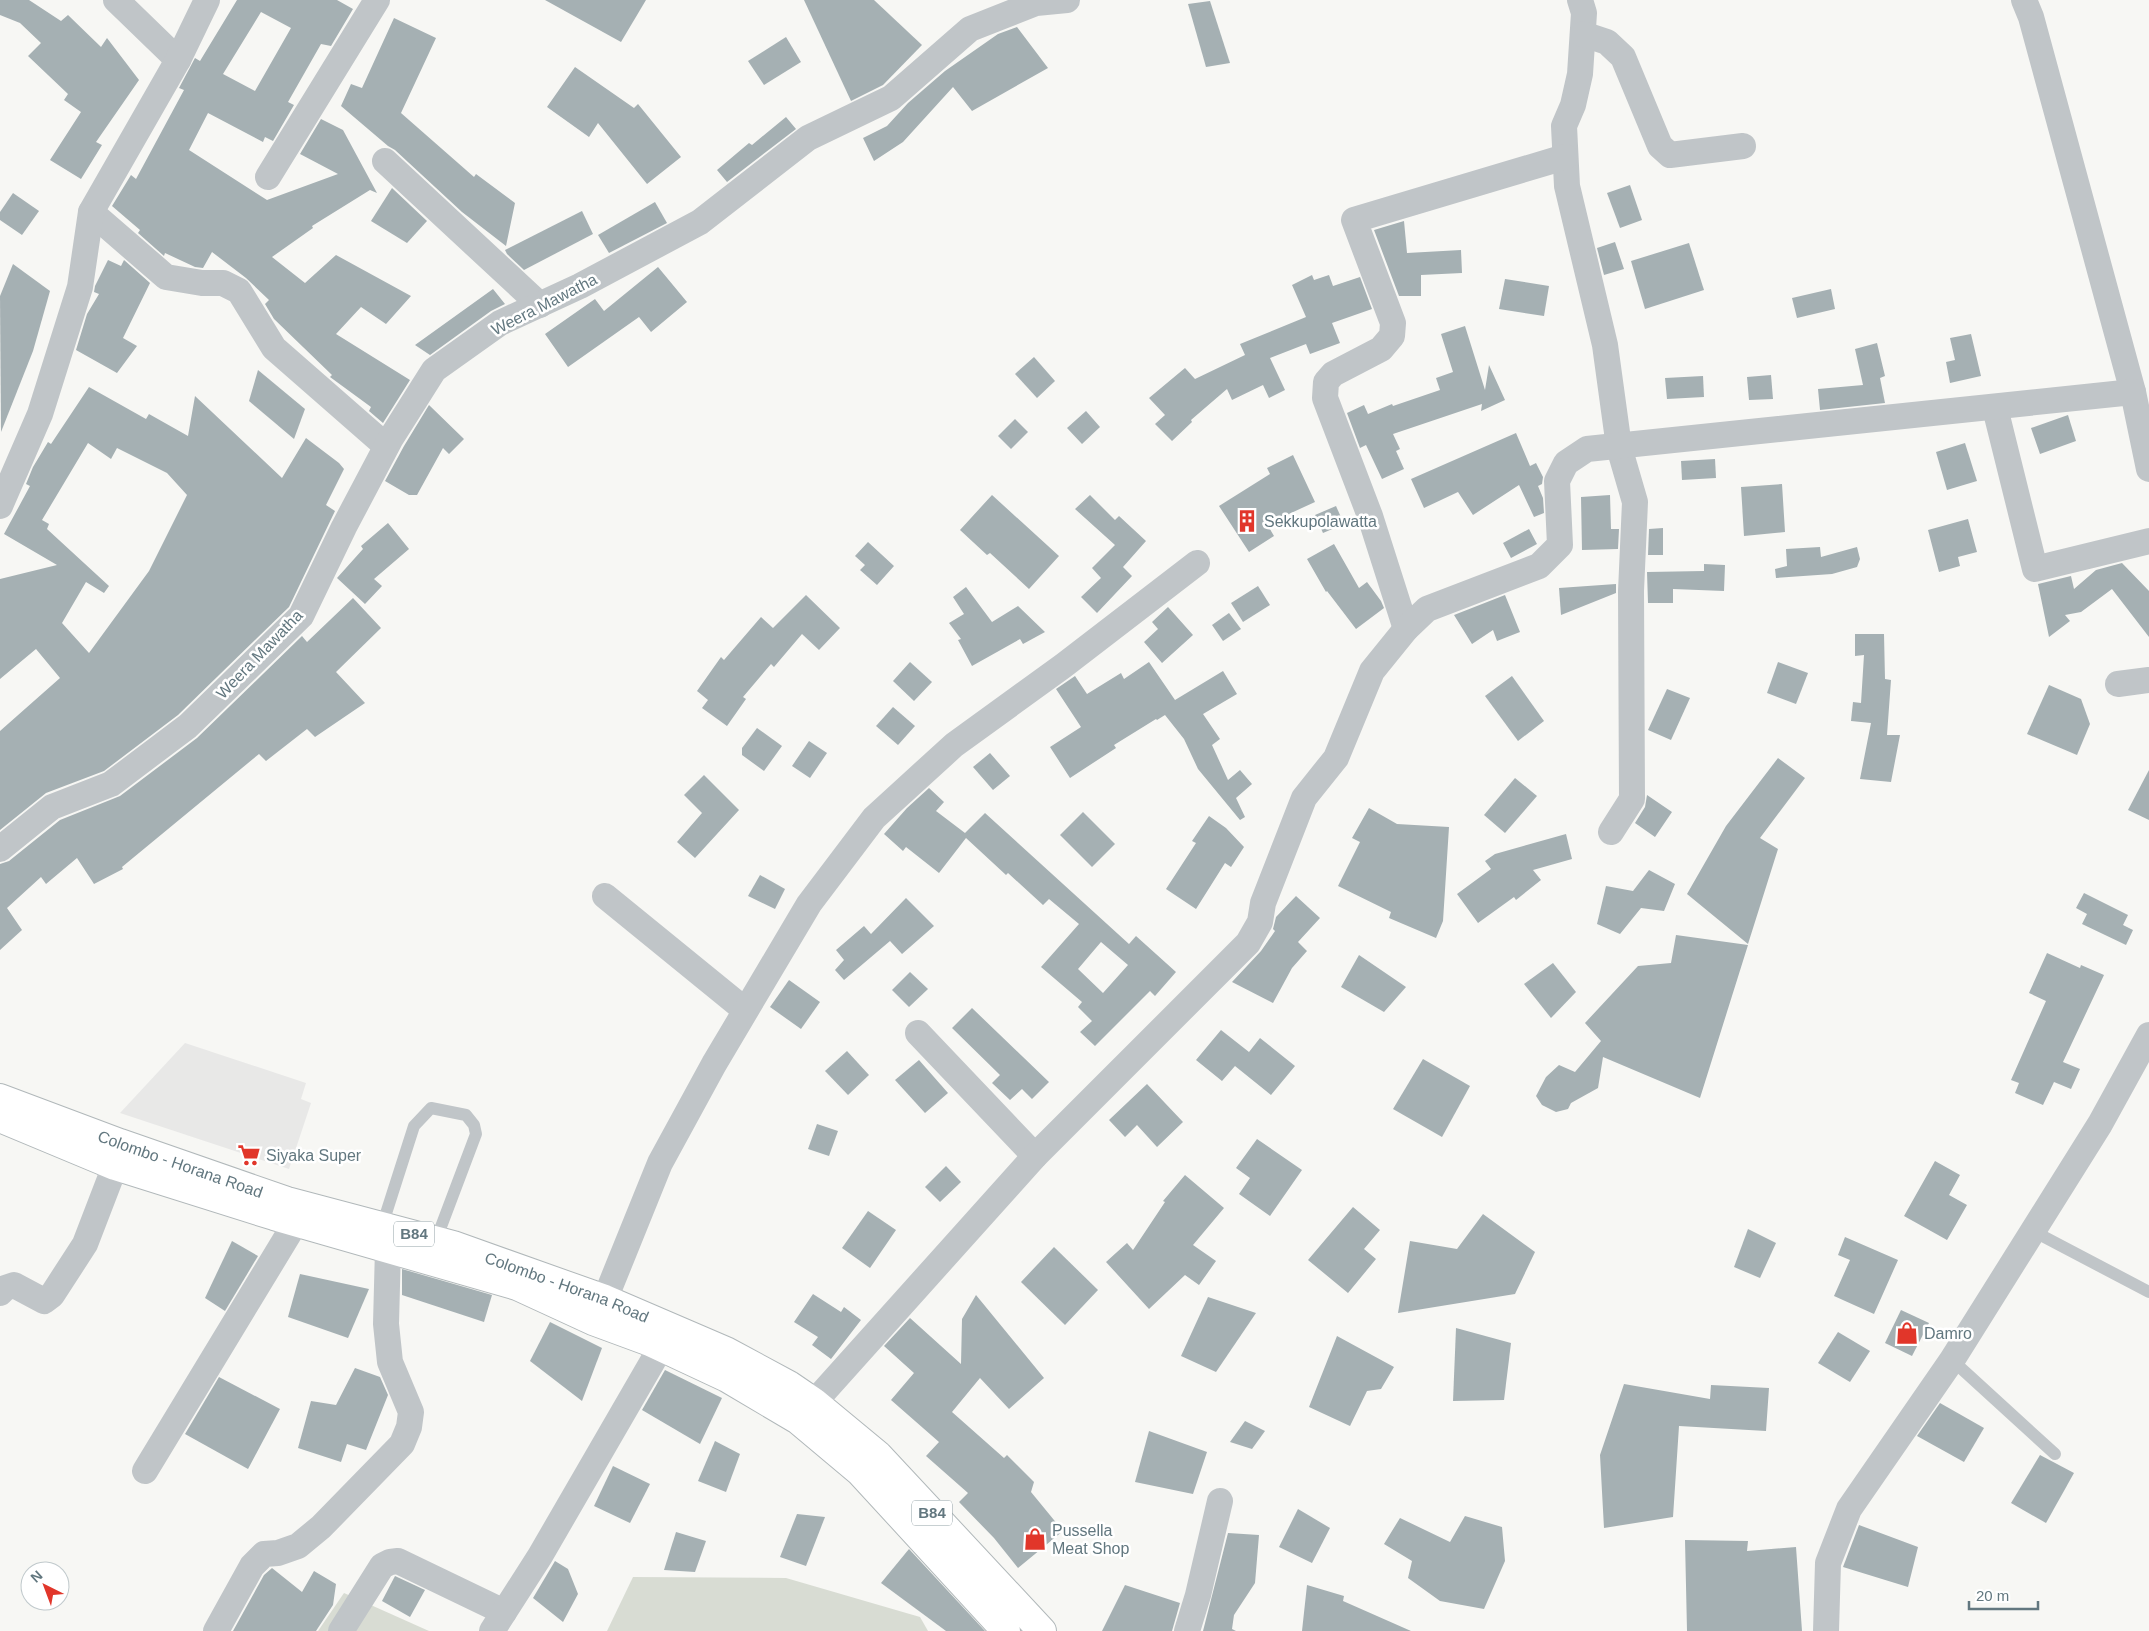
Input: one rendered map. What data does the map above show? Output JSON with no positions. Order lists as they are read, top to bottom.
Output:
{
  "streets": {
    "main road": ["Colombo - Horana Road", "B84"],
    "street": ["Weera Mawatha"]
  },
  "places": {
    "building": ["Sekkupolawatta"],
    "supermarket": ["Siyaka Super"],
    "shop": ["Damro", "Pussella Meat Shop"]
  },
  "scale_bar": "20 m",
  "north": "top left"
}
